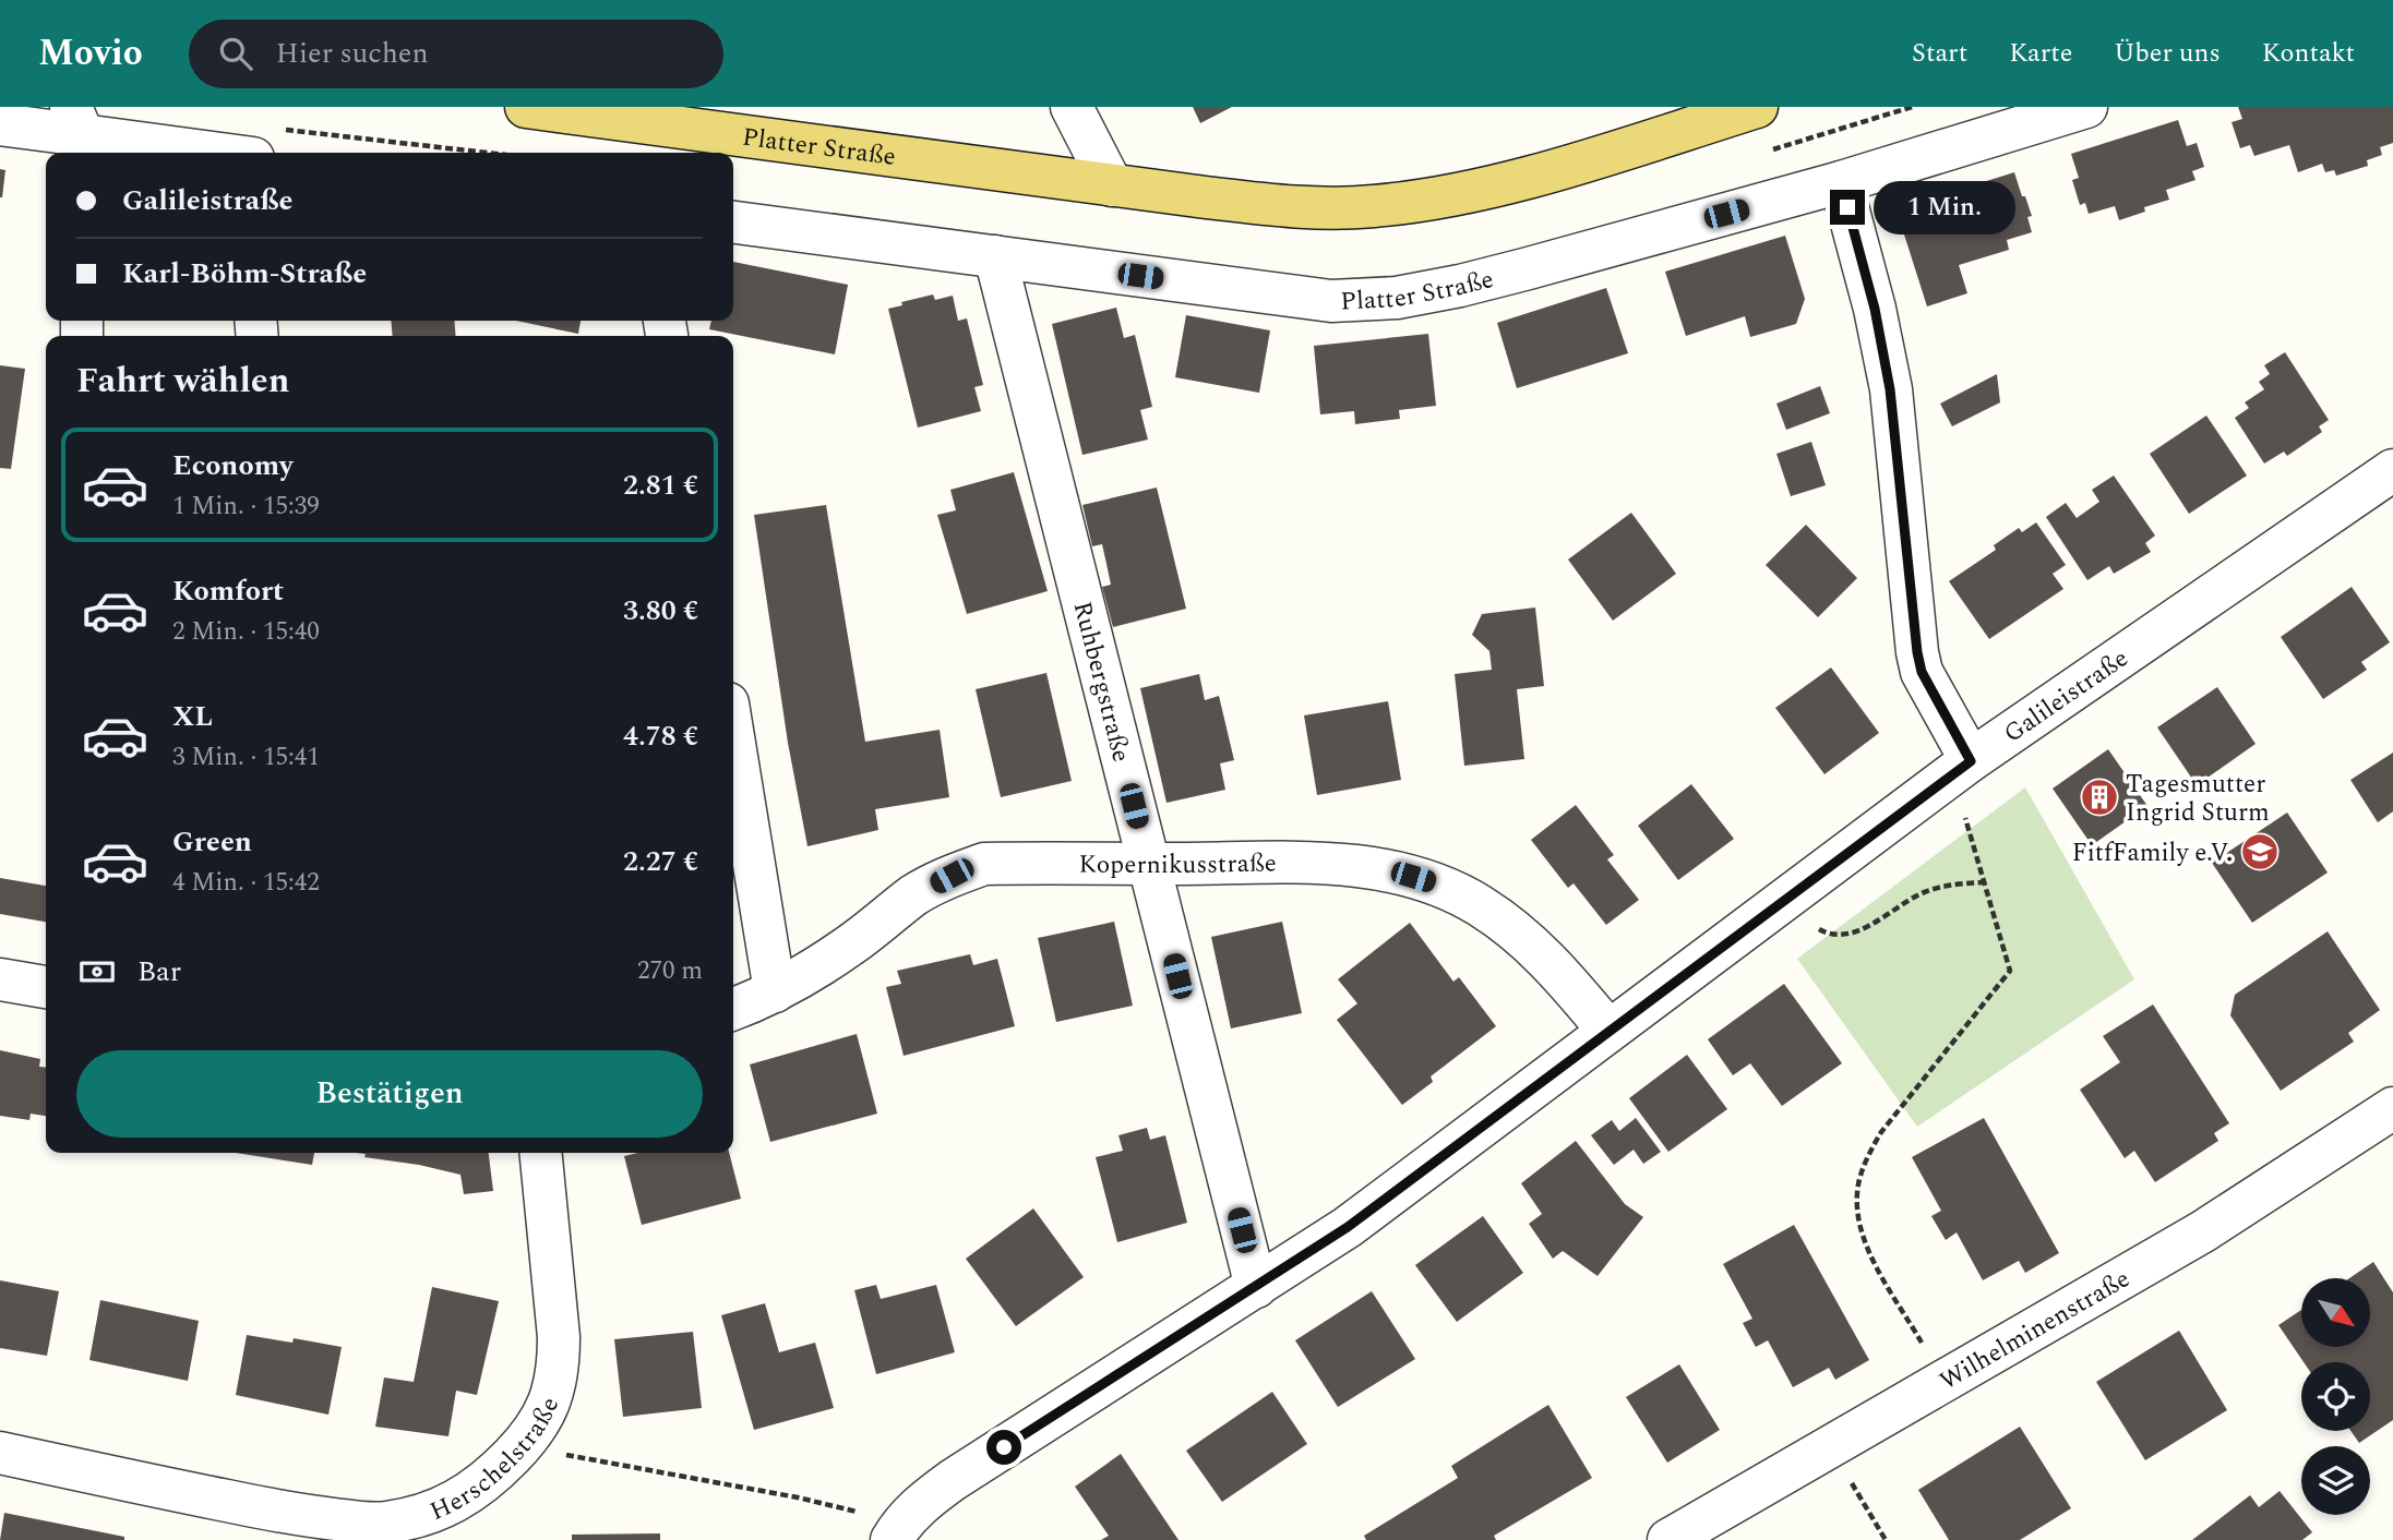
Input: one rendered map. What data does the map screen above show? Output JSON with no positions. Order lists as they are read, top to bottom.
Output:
{
  "streets": {
    "main road": ["Platter Straße"],
    "street": [
      "Ruhbergstraße",
      "Galileistraße",
      "Kopernikusstraße",
      "Wilhelminenstraße",
      "Herschelstraße"
    ]
  },
  "crossings": [
    ["Platter Straße", "Ruhbergstraße"],
    ["Ruhbergstraße", "Galileistraße"],
    ["Ruhbergstraße", "Kopernikusstraße"],
    ["Galileistraße", "Kopernikusstraße"]
  ],
  "places": {
    "building": ["Tagesmutter Ingrid Sturm"],
    "school or university": ["FitfFamily e.V."]
  },
  "north": "bottom right",
  "page": {
    "header": "Movio",
    "search": "Hier suchen",
    "nav": [
      "Start",
      "Karte",
      "Über uns",
      "Kontakt"
    ],
    "banner": ["Galileistraße", "Karl-Böhm-Straße"],
    "bubble": "1 Min.",
    "heading": "Fahrt wählen",
    "list": [
      {
        "name": "Economy",
        "note": "1 Min. · 15:39",
        "value": "2.81 €"
      },
      {
        "name": "Komfort",
        "note": "2 Min. · 15:40",
        "value": "3.80 €"
      },
      {
        "name": "XL",
        "note": "3 Min. · 15:41",
        "value": "4.78 €"
      },
      {
        "name": "Green",
        "note": "4 Min. · 15:42",
        "value": "2.27 €"
      }
    ],
    "pay": ["Bar", "270 m"],
    "buttons": "Bestätigen"
  }
}
